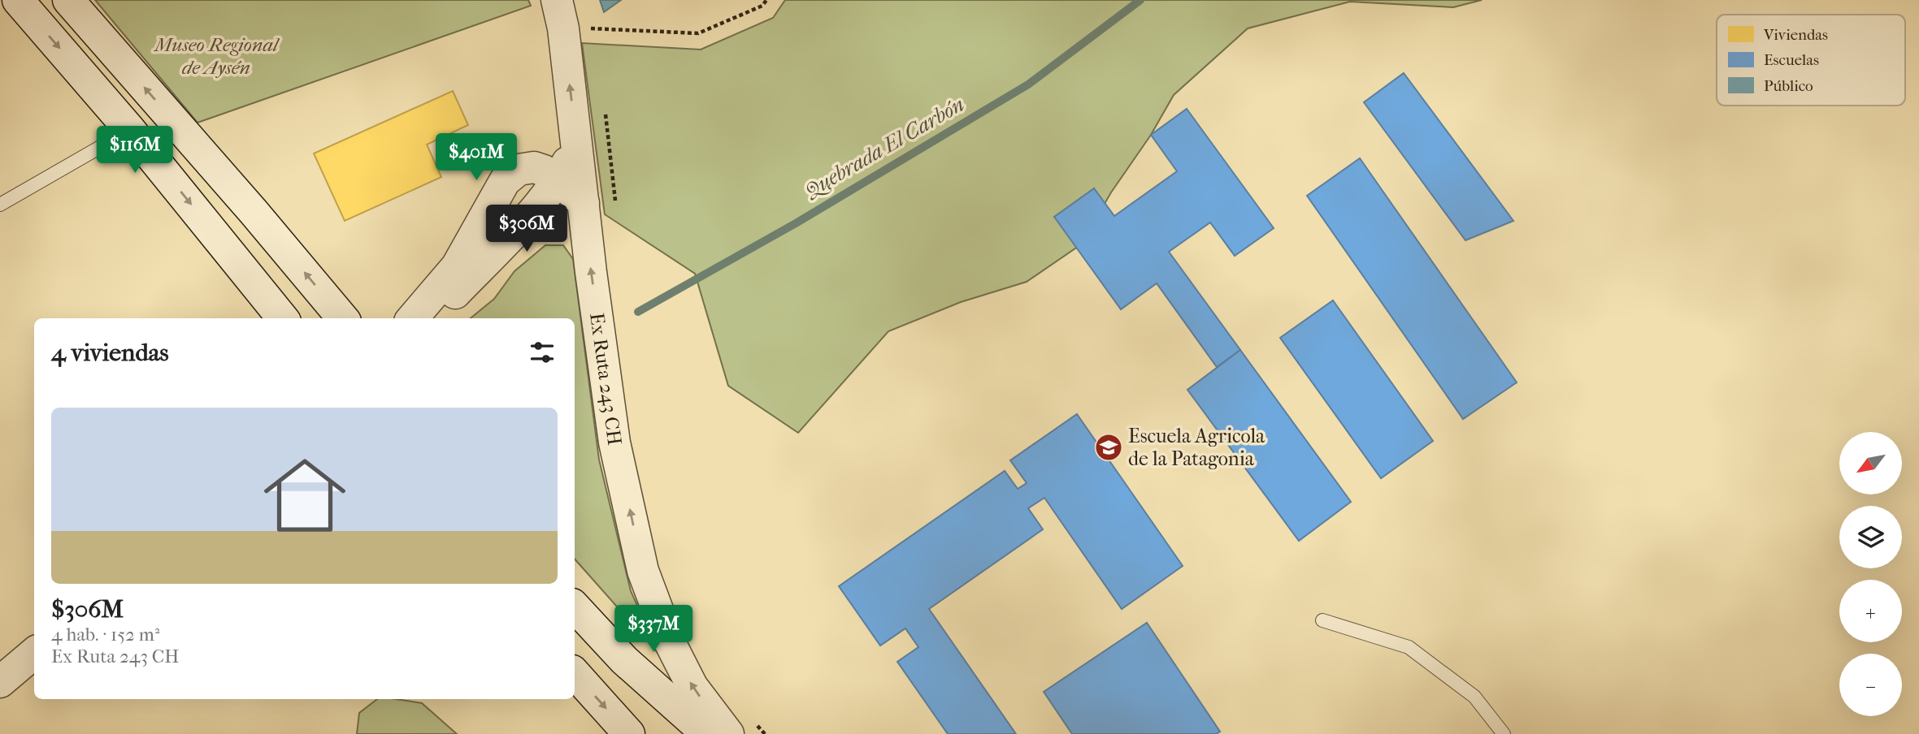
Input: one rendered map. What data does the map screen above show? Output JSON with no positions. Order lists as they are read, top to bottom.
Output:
{
  "streets": {
    "street": ["Ex Ruta 243 CH"]
  },
  "one_way": ["Ex Ruta 243 CH"],
  "water": ["Quebrada El Carbón"],
  "parks": ["Museo Regional de Aysén"],
  "places": {
    "school or university": ["Escuela Agricola de la Patagonia"]
  },
  "legend": ["Viviendas", "Escuelas", "Público"],
  "north": "bottom left",
  "page": {
    "price": [
      "$116M",
      "$401M",
      "$306M",
      "$337M"
    ],
    "heading": "4 viviendas",
    "list": [
      {
        "name": "$306M",
        "note": "4 hab. · 152 m² · Ex Ruta 243 CH"
      }
    ],
    "map_buttons": ["+", "−"]
  }
}
